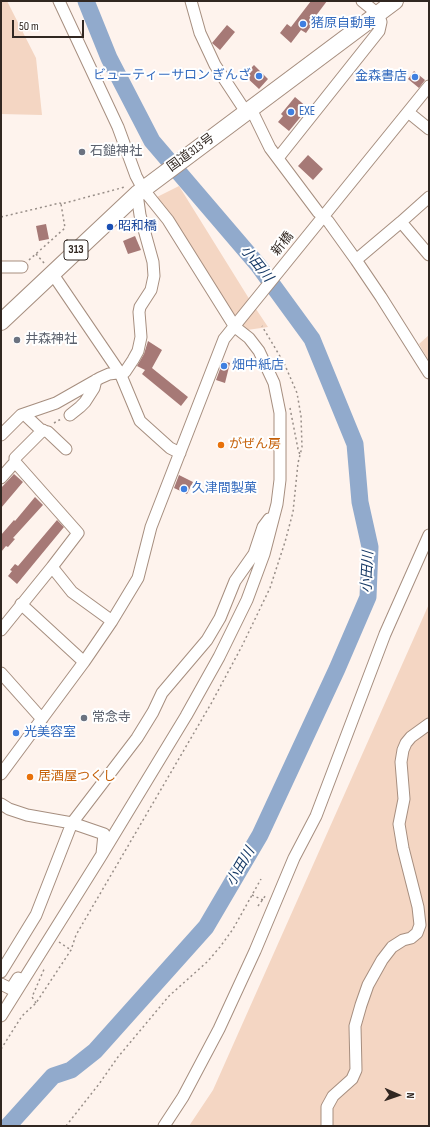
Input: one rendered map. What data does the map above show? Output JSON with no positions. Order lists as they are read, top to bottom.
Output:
{
  "streets": {
    "highway": ["国道313号", "313"],
    "street": ["新橋"]
  },
  "water": ["小田川"],
  "places": [
    "猪原自動車",
    "ビューティーサロン ぎんざ",
    "金森書店",
    "EXE",
    "石鎚神社",
    "昭和橋",
    "井森神社",
    "畑中紙店",
    "がぜん房",
    "久津間製菓",
    "常念寺",
    "光美容室",
    "居酒屋つくし"
  ],
  "scale_bar": "50 m",
  "north": "right"
}
